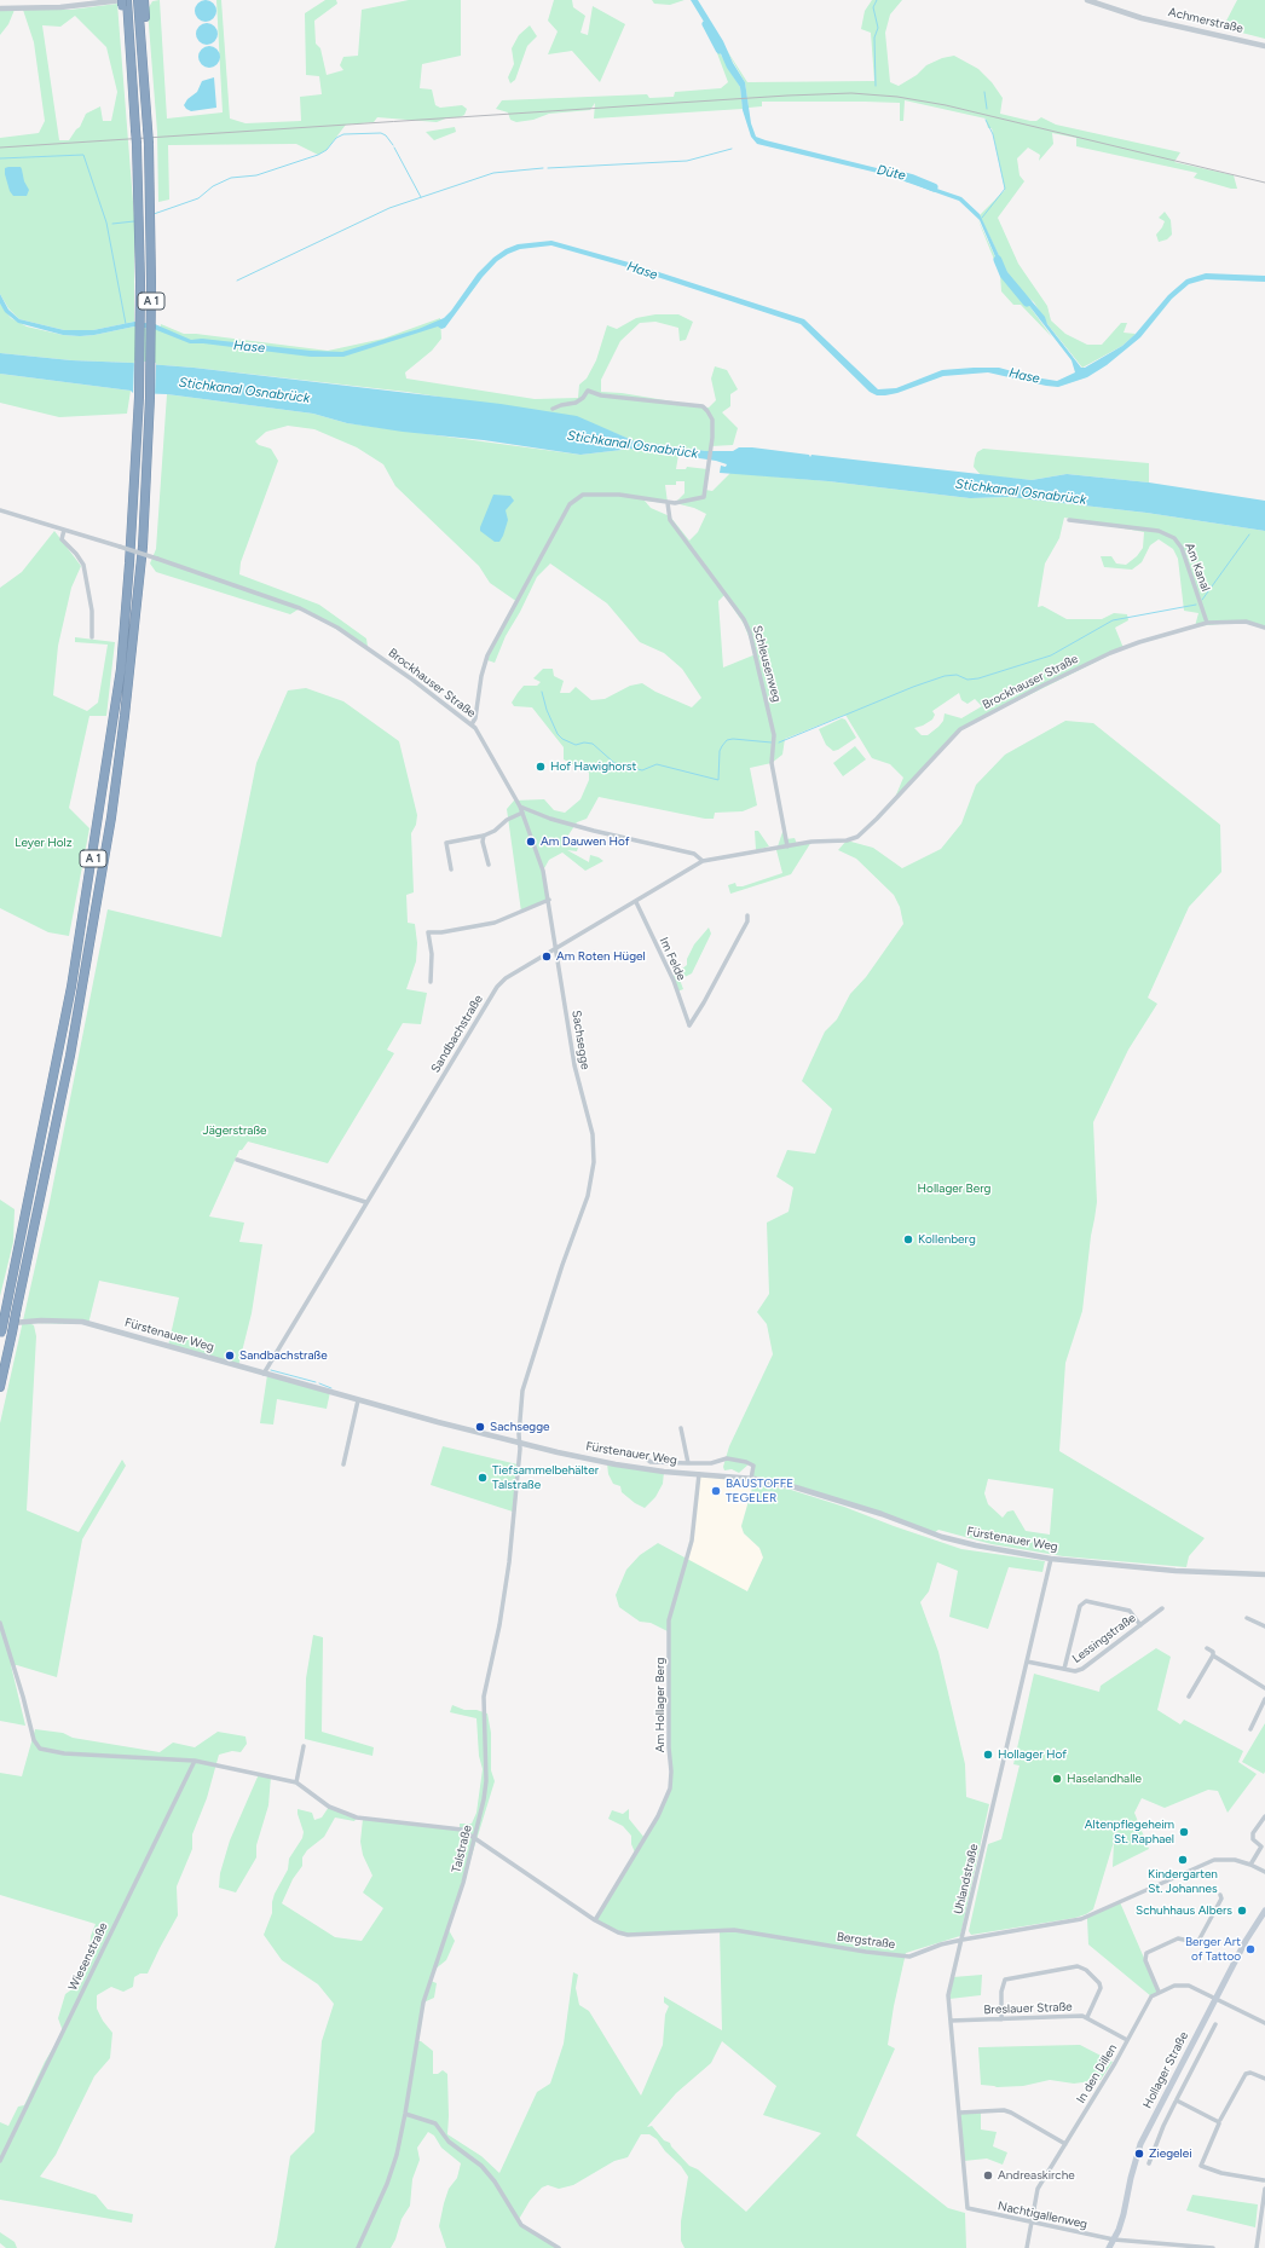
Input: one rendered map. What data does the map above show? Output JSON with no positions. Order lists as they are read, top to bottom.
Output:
{
  "streets": {
    "highway": ["A 1"],
    "main road": ["Hollager Straße"],
    "street": [
      "Achmerstraße",
      "Am Kanal",
      "Schleusenweg",
      "Brockhauser Straße",
      "Im Felde",
      "Sandbachstraße",
      "Sachsegge",
      "Fürstenauer Weg",
      "Lessingstraße",
      "Am Hollager Berg",
      "Talstraße",
      "Uhlandstraße",
      "Bergstraße",
      "Wiesenstraße",
      "Breslauer Straße",
      "In den Dillen",
      "Nachtigallenweg"
    ]
  },
  "crossings": [
    ["A 1", "Fürstenauer Weg"],
    ["Am Kanal", "Brockhauser Straße"],
    ["Schleusenweg", "Brockhauser Straße"],
    ["Brockhauser Straße", "Sachsegge"],
    ["Im Felde", "Sandbachstraße"],
    ["Sandbachstraße", "Sachsegge"],
    ["Sandbachstraße", "Fürstenauer Weg"],
    ["Sachsegge", "Fürstenauer Weg"],
    ["Sachsegge", "Talstraße"],
    ["Fürstenauer Weg", "Am Hollager Berg"],
    ["Fürstenauer Weg", "Talstraße"],
    ["Fürstenauer Weg", "Uhlandstraße"],
    ["Lessingstraße", "Uhlandstraße"],
    ["Am Hollager Berg", "Bergstraße"],
    ["Talstraße", "Bergstraße"],
    ["Uhlandstraße", "Bergstraße"],
    ["Uhlandstraße", "Breslauer Straße"],
    ["Uhlandstraße", "Nachtigallenweg"],
    ["Breslauer Straße", "In den Dillen"],
    ["Hollager Straße", "Nachtigallenweg"],
    ["In den Dillen", "Nachtigallenweg"]
  ],
  "water": ["Düte", "Hase", "Stichkanal Osnabrück"],
  "parks": ["Leyer Holz", "Jägerstraße", "Hollager Berg"],
  "places": [
    "Hof Hawighorst",
    "Am Dauwen Hof",
    "Am Roten Hügel",
    "Kollenberg",
    "Sandbachstraße",
    "Sachsegge",
    "Tiefsammelbehälter Talstraße",
    "BAUSTOFFE TEGELER",
    "Hollager Hof",
    "Haselandhalle",
    "Altenpflegeheim St. Raphael",
    "Kindergarten St. Johannes",
    "Schuhhaus Albers",
    "Berger Art of Tattoo",
    "Ziegelei",
    "Andreaskirche"
  ]
}
